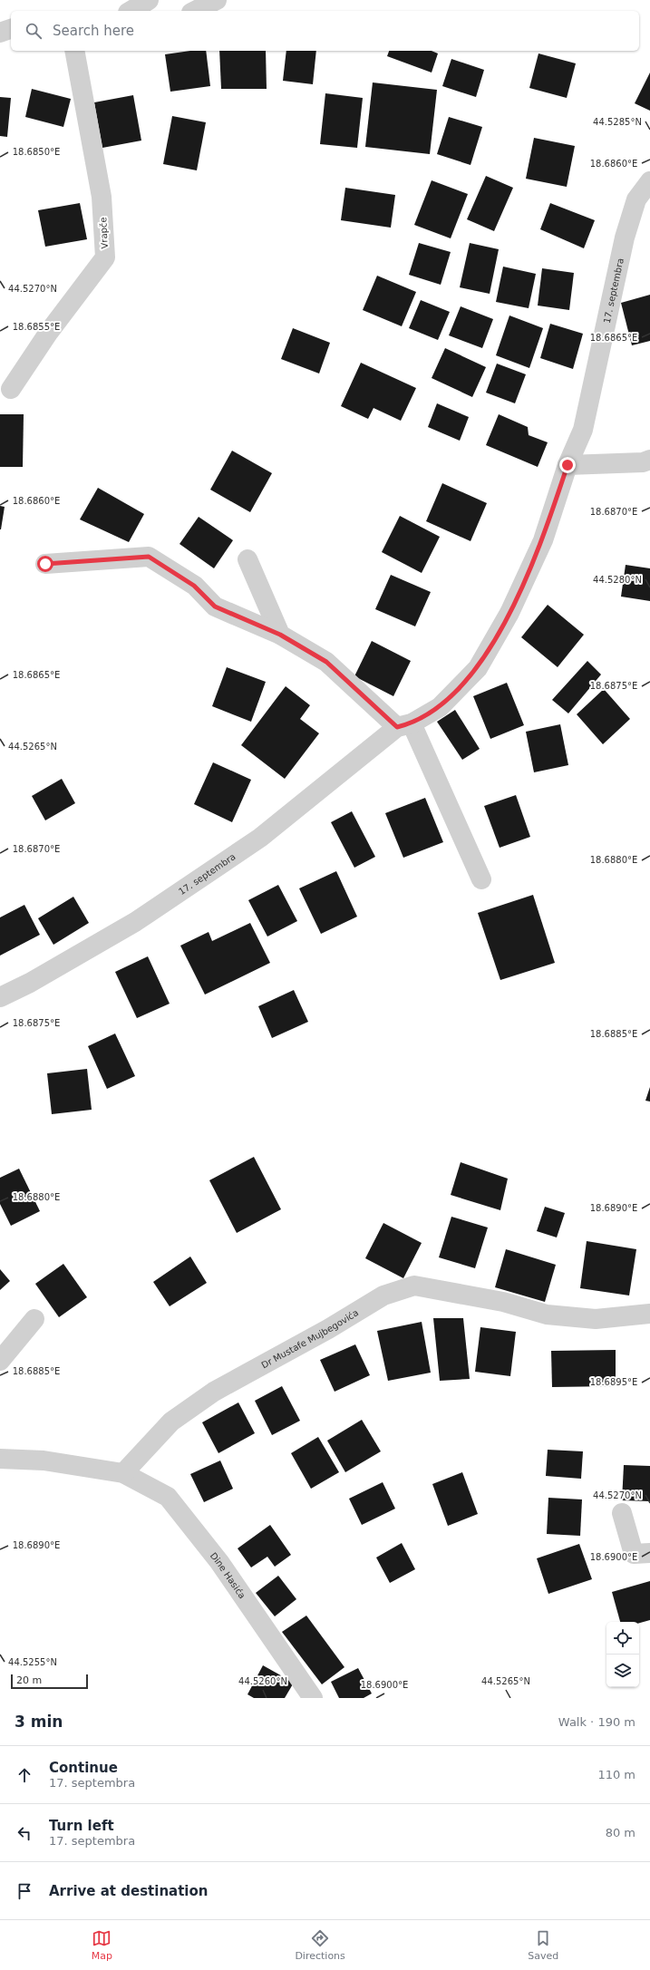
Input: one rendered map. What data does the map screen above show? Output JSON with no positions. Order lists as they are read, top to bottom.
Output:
{
  "streets": {
    "street": [
      "Vrapče",
      "17. septembra",
      "Dr Mustafe Mujbegovića",
      "Dine Hasića"
    ]
  },
  "crossings": [
    ["Dr Mustafe Mujbegovića", "Dine Hasića"]
  ],
  "scale_bar": "20 m",
  "page": {
    "search": "Search here",
    "scale": "20 m",
    "heading": ["3 min", "Walk · 190 m"],
    "list": [
      ["Continue", "17. septembra", "110 m"],
      ["Turn left", "17. septembra", "80 m"],
      "Arrive at destination"
    ],
    "nav": ["Map", "Directions", "Saved"]
  },
  "coordinates": [
    "44.5285°N",
    "18.6850°E",
    "18.6860°E",
    "44.5270°N",
    "18.6855°E",
    "18.6865°E",
    "18.6870°E",
    "44.5280°N",
    "18.6875°E",
    "44.5265°N",
    "18.6880°E",
    "18.6885°E",
    "18.6890°E",
    "18.6895°E",
    "18.6900°E",
    "44.5255°N",
    "44.5260°N"
  ]
}
